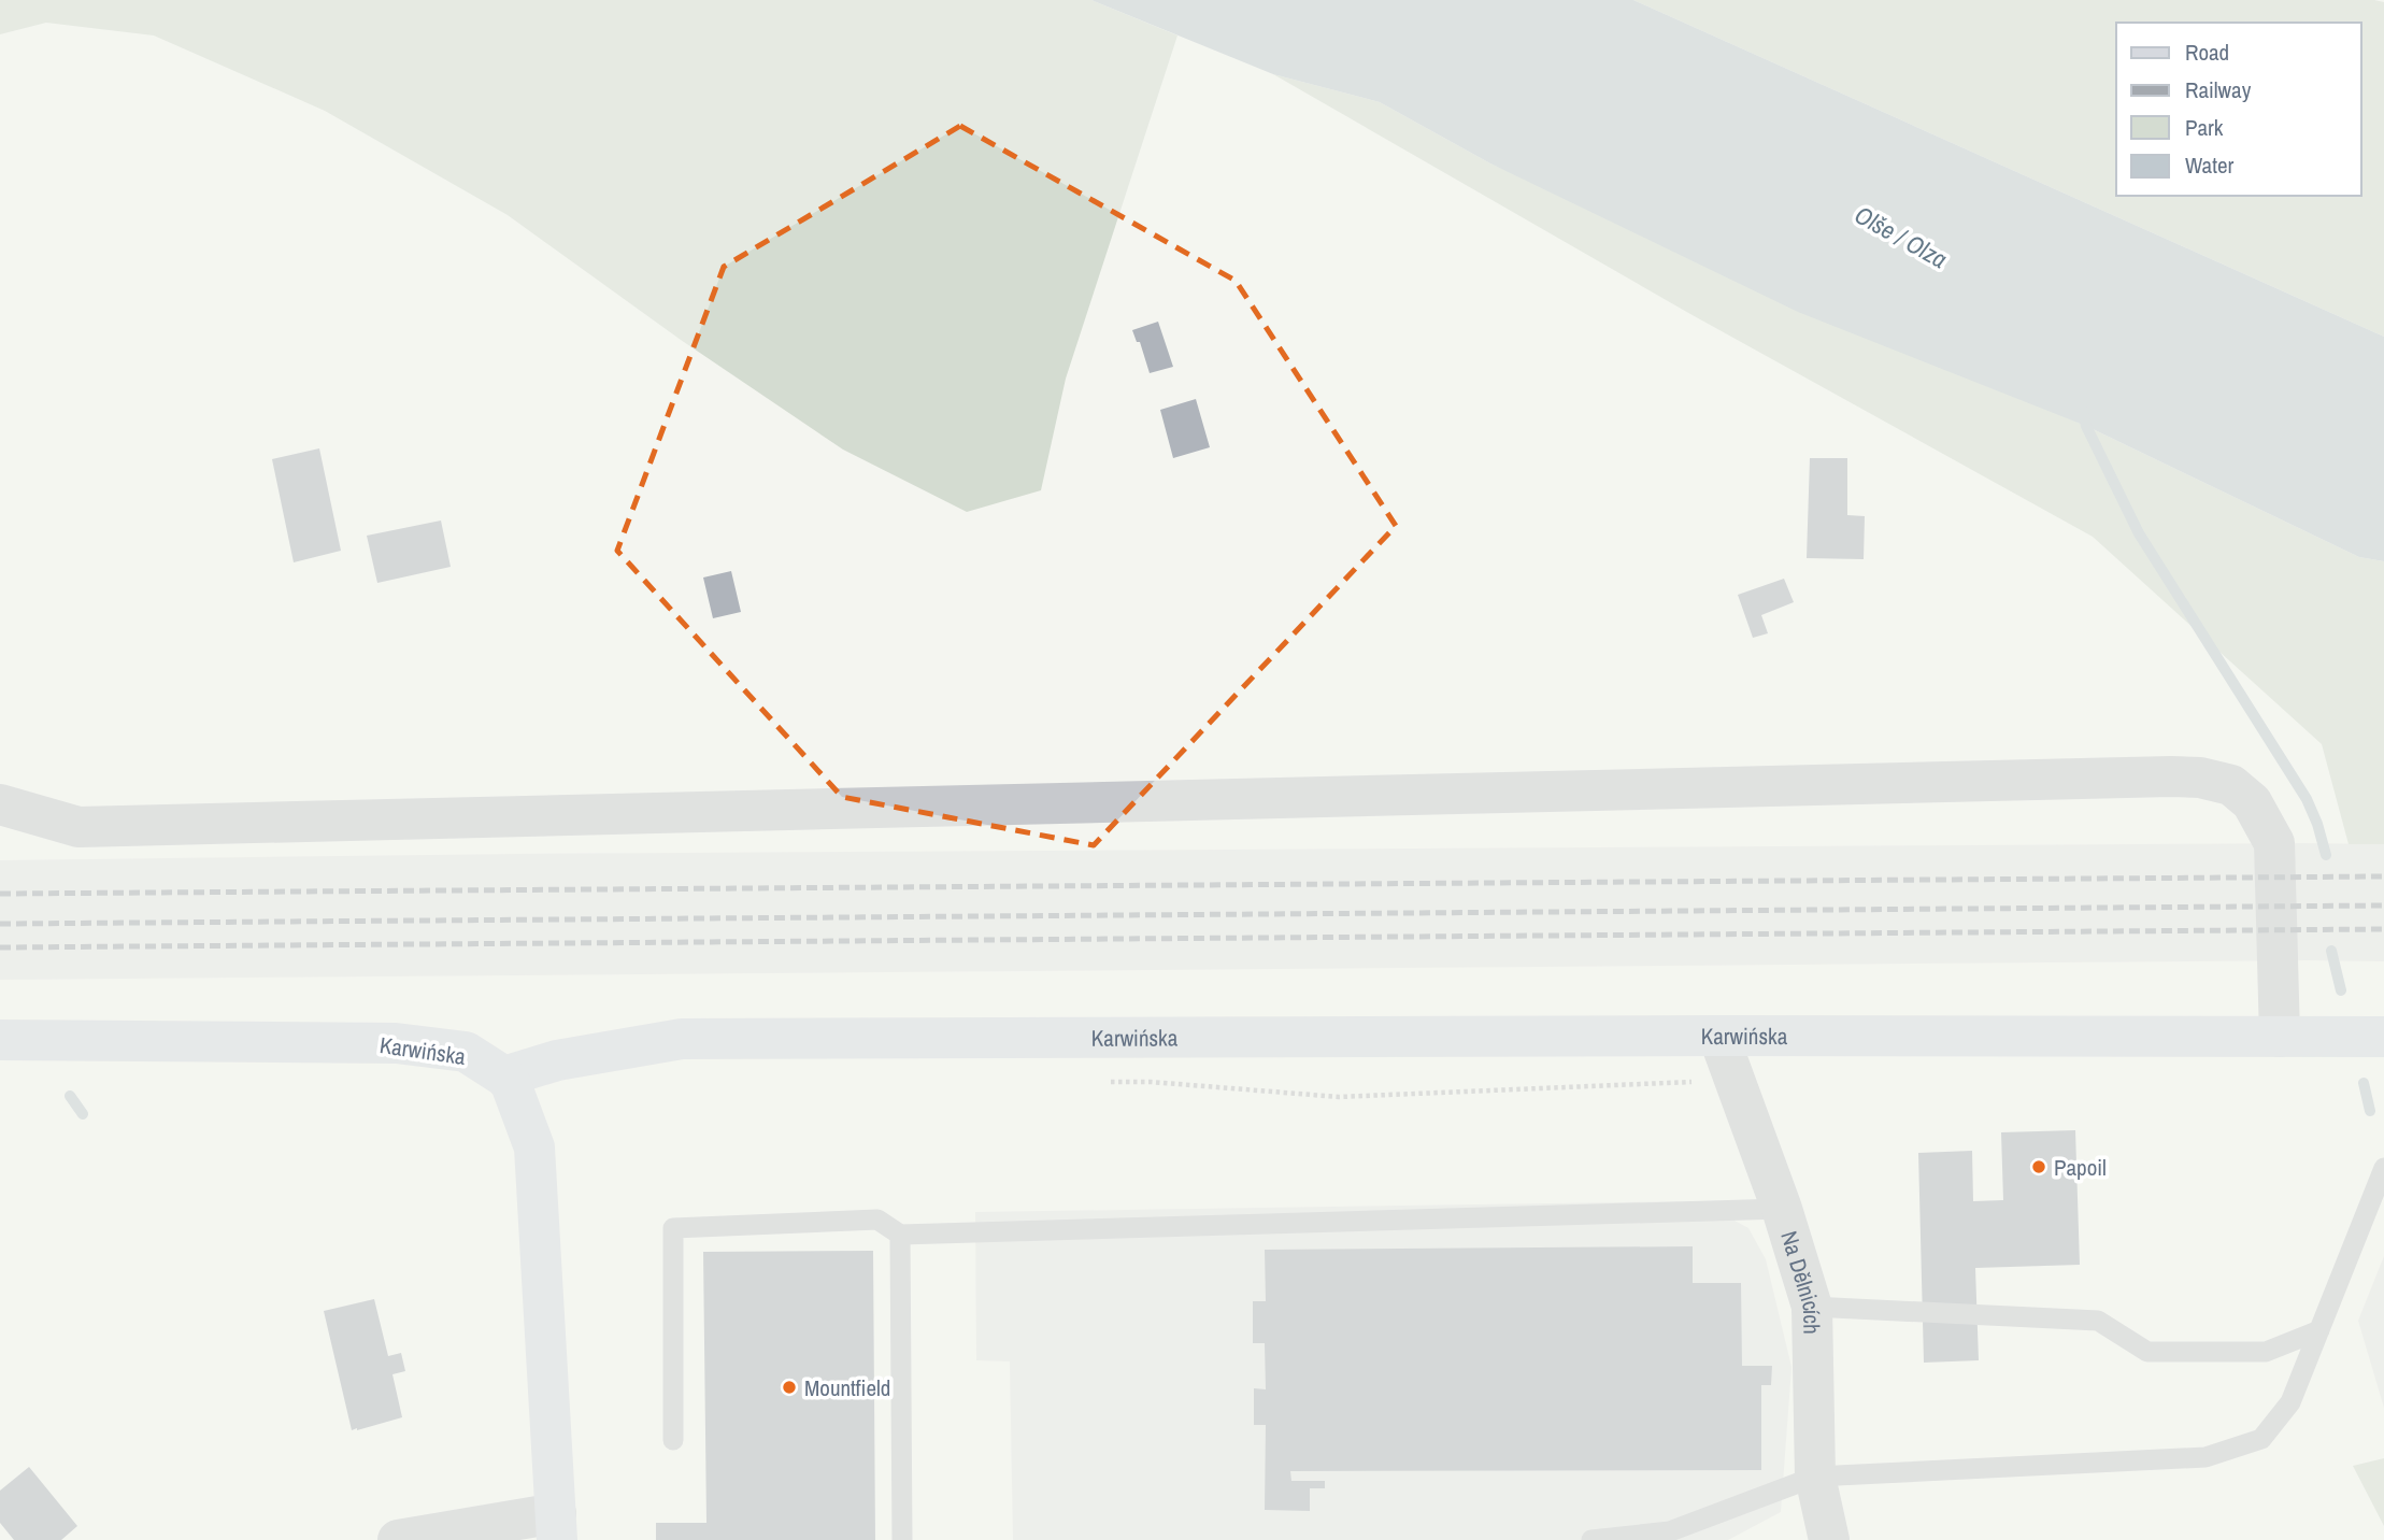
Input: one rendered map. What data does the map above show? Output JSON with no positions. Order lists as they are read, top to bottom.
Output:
{
  "streets": {
    "main road": ["Karwińska"],
    "street": ["Na Dělnicích"]
  },
  "crossings": [
    ["Karwińska", "Na Dělnicích"]
  ],
  "water": ["Olše / Olza"],
  "places": ["Papoil", "Mountfield"],
  "legend": [
    "Road",
    "Railway",
    "Park",
    "Water"
  ]
}
